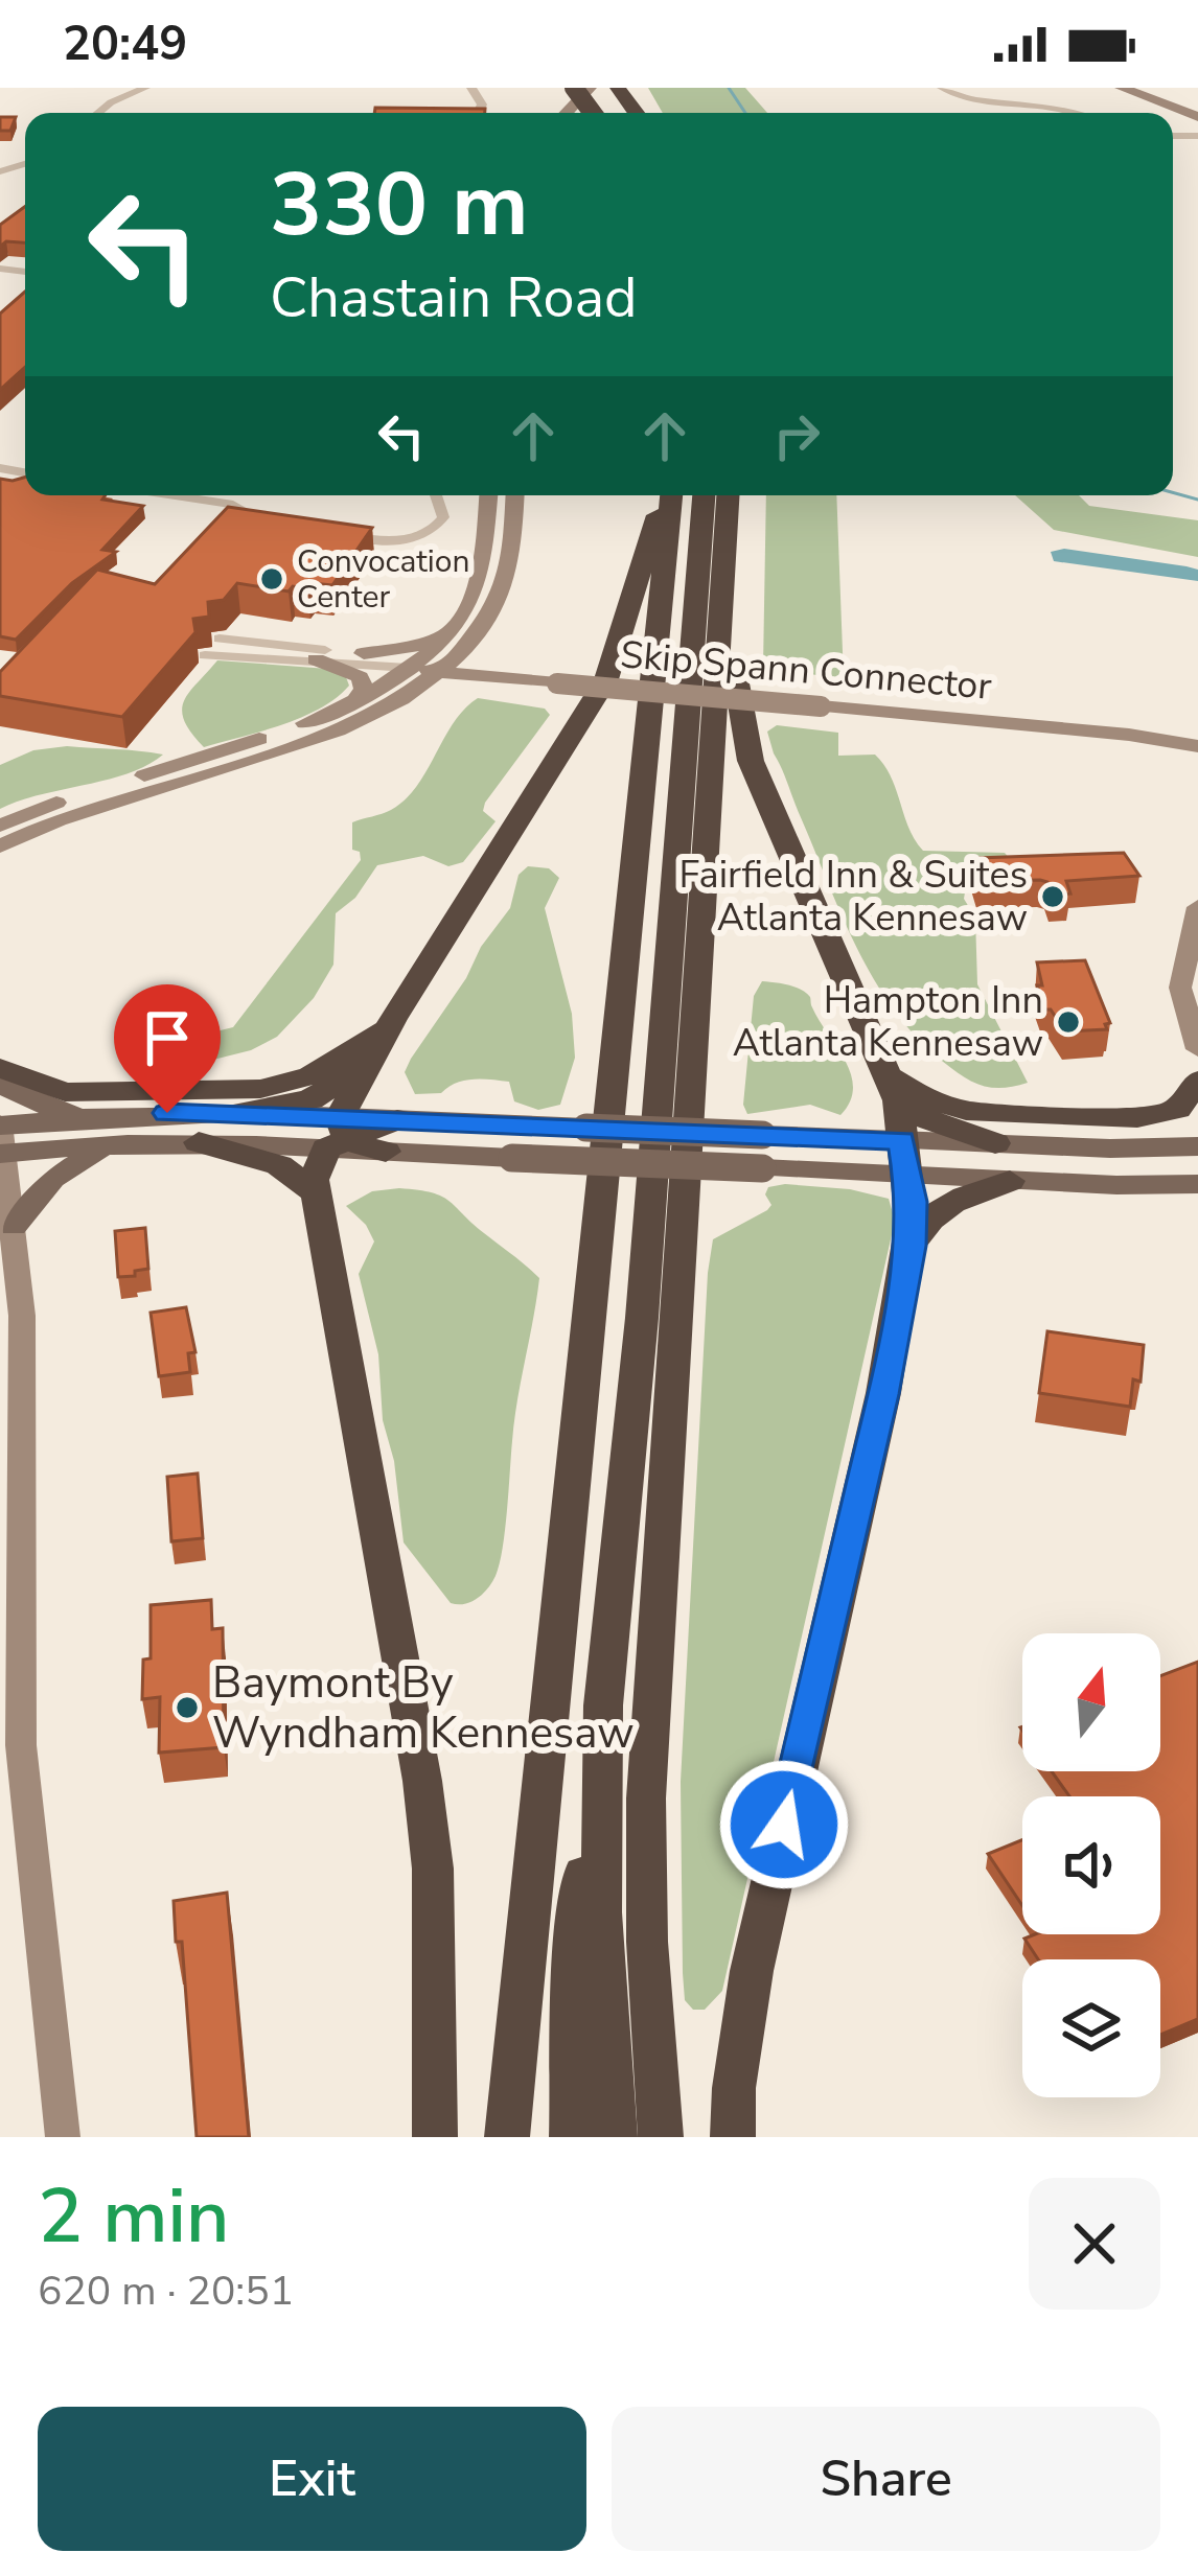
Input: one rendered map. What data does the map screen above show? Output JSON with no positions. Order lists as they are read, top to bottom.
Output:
{
  "streets": {
    "main road": ["Skip Spann Connector"]
  },
  "places": [
    "Convocation Center",
    "Fairfield Inn & Suites Atlanta Kennesaw",
    "Hampton Inn Atlanta Kennesaw",
    "Baymont By Wyndham Kennesaw"
  ],
  "north": "top",
  "page": {
    "status": "20:49",
    "turn": ["330 m", "Chastain Road"],
    "heading": ["2 min", "620 m · 20:51"],
    "buttons": ["Exit", "Share"]
  }
}
